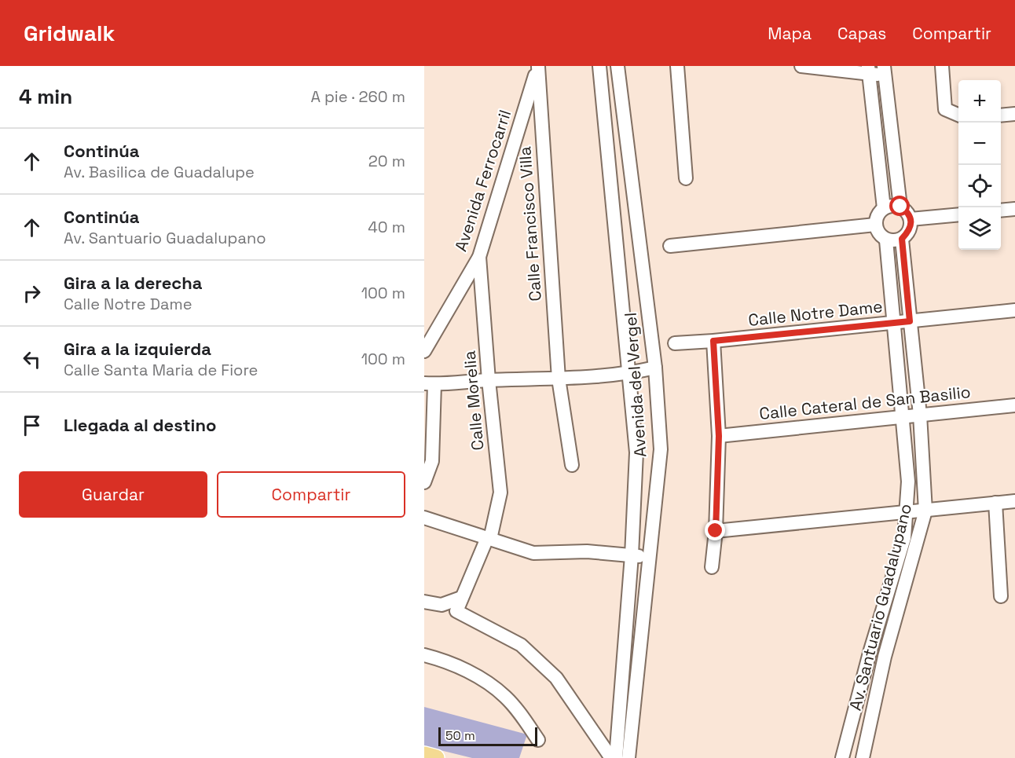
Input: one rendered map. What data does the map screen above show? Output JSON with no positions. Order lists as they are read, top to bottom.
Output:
{
  "streets": {
    "street": [
      "Avenida Ferrocarril",
      "Calle Francisco Villa",
      "Calle Notre Dame",
      "Avenida del Vergel",
      "Calle Morelia",
      "Calle Cateral de San Basilio",
      "Av. Santuario Guadalupano"
    ]
  },
  "crossings": [
    ["Avenida Ferrocarril", "Calle Francisco Villa"],
    ["Avenida Ferrocarril", "Calle Morelia"],
    ["Calle Notre Dame", "Av. Santuario Guadalupano"],
    ["Calle Cateral de San Basilio", "Av. Santuario Guadalupano"]
  ],
  "scale_bar": "50 m",
  "page": {
    "header": "Gridwalk",
    "nav": ["Mapa", "Capas", "Compartir"],
    "heading": ["4 min", "A pie · 260 m"],
    "map_buttons": ["+", "−"],
    "list": [
      ["Continúa", "Av. Basilica de Guadalupe", "20 m"],
      ["Continúa", "Av. Santuario Guadalupano", "40 m"],
      ["Gira a la derecha", "Calle Notre Dame", "100 m"],
      ["Gira a la izquierda", "Calle Santa Maria de Fiore", "100 m"],
      "Llegada al destino"
    ],
    "buttons": ["Guardar", "Compartir"],
    "scale": "50 m"
  }
}
